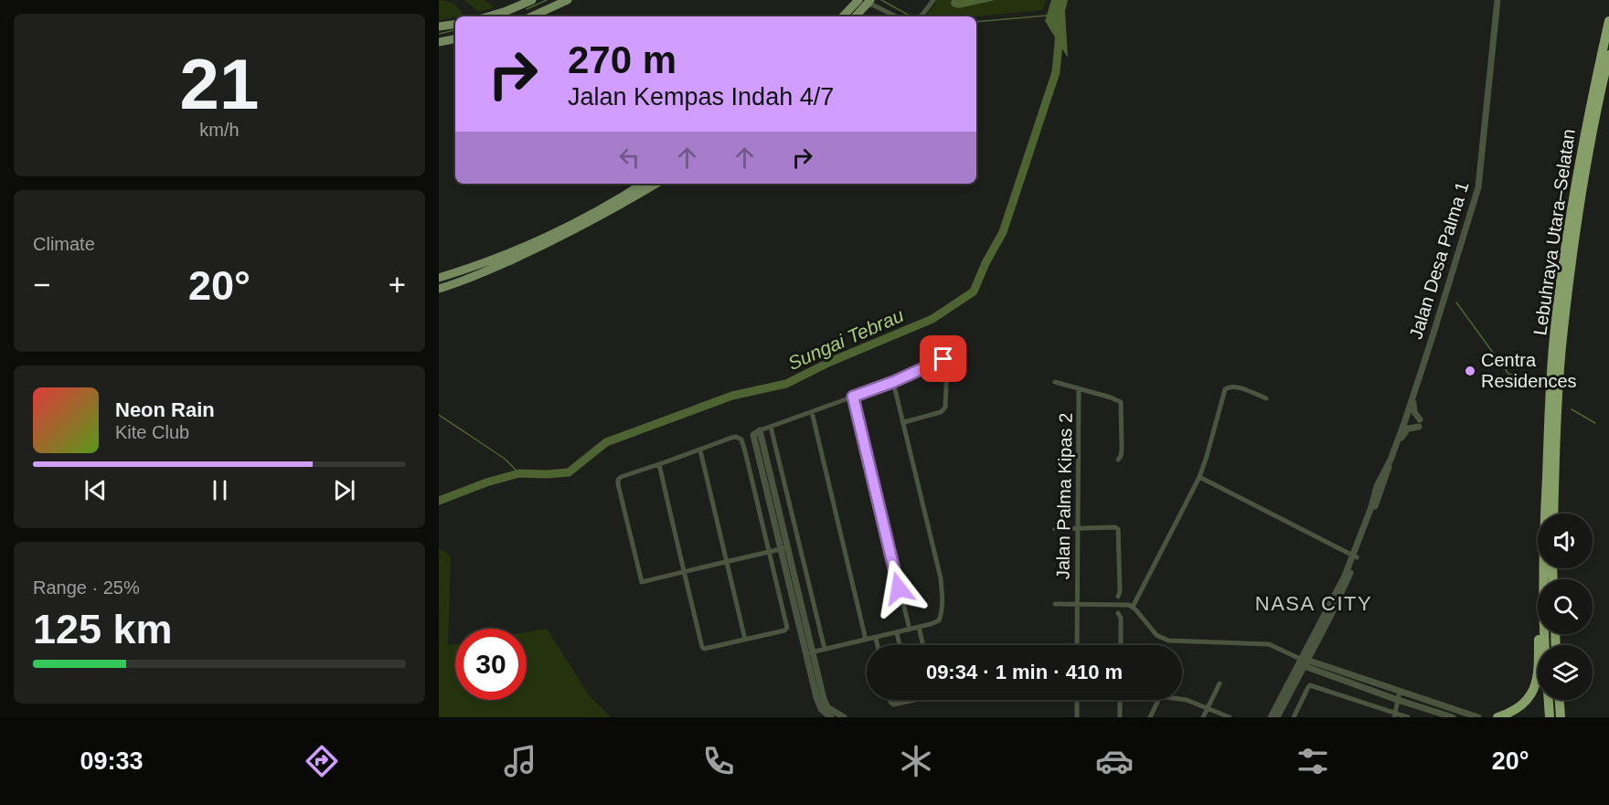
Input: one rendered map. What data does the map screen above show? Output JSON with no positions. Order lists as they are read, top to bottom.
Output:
{
  "streets": {
    "highway": ["Lebuhraya Utara–Selatan"],
    "street": ["Jalan Desa Palma 1", "Jalan Palma Kipas 2"]
  },
  "districts": ["NASA CITY"],
  "water": ["Sungai Tebrau"],
  "places": ["Centra Residences"],
  "page": {
    "tile": [
      ["21", "km/h"],
      "Climate",
      ["Range · 25%", "125 km"]
    ],
    "turn": ["270 m", "Jalan Kempas Indah 4/7"],
    "heat": ["−", "20°", "+"],
    "song": ["Neon Rain", "Kite Club"],
    "limit": "30",
    "trip": "09:34 · 1 min · 410 m",
    "tabs": ["09:33", "20°"]
  }
}
